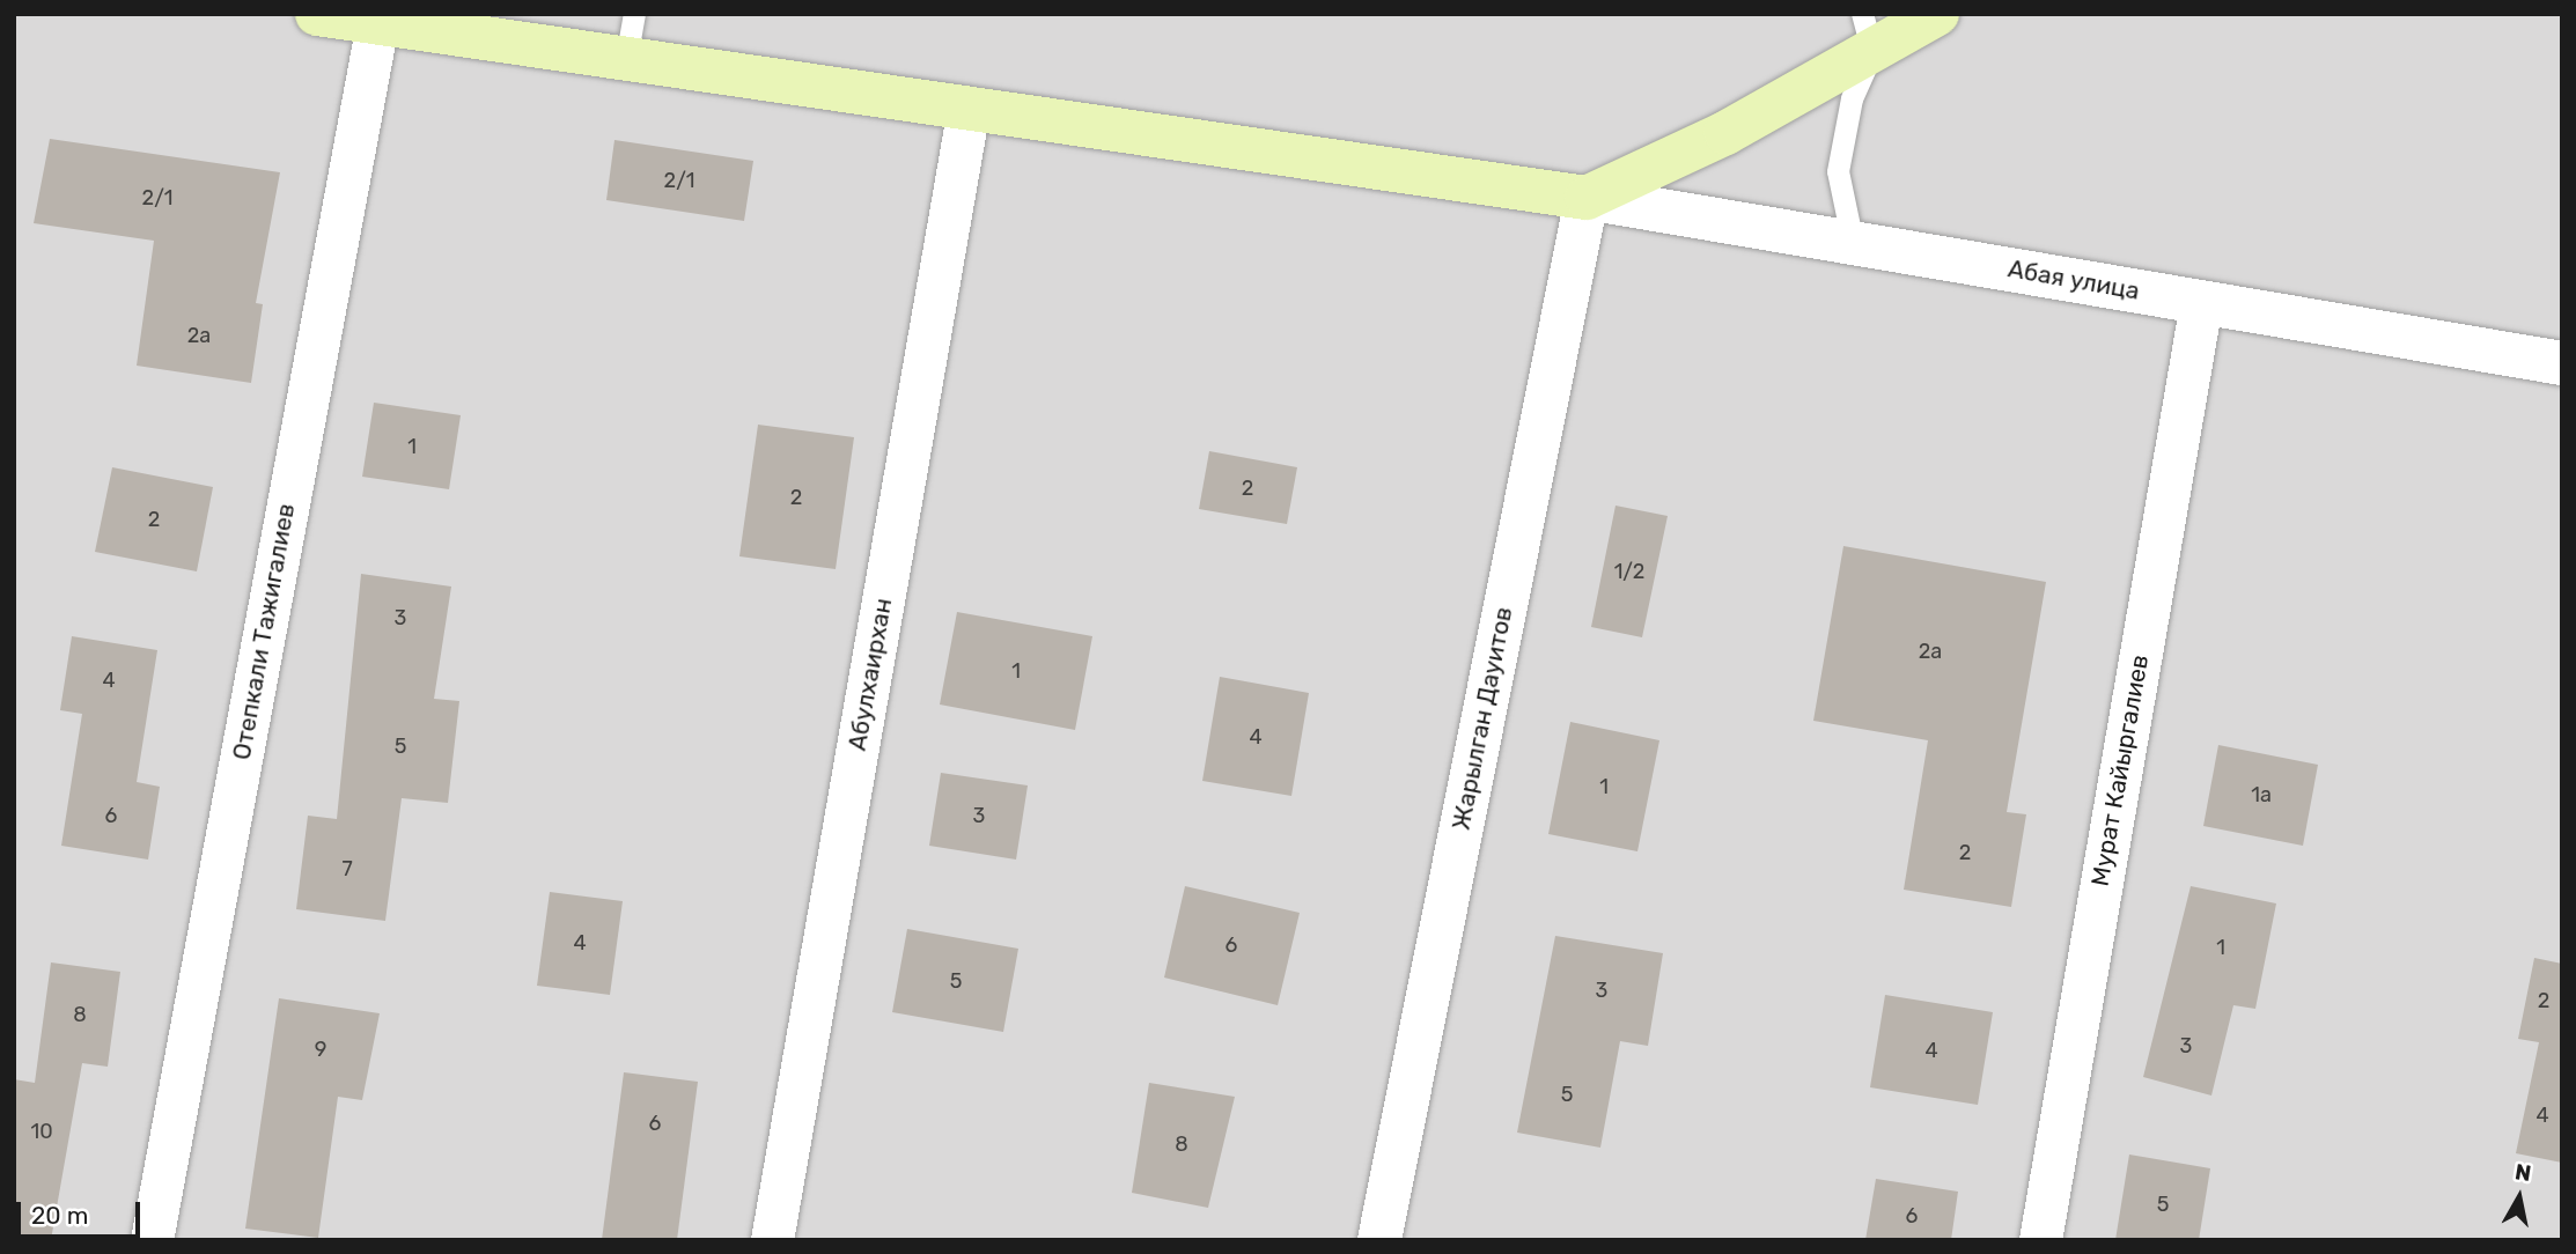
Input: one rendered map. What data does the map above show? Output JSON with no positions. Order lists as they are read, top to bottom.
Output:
{
  "streets": {
    "street": [
      "Абая улица",
      "Отепкали Тажигалиев",
      "Абулхаирхан",
      "Жарылган Дауитов",
      "Мурат Кайыргалиев"
    ]
  },
  "crossings": [
    ["Абая улица", "Жарылган Дауитов"],
    ["Абая улица", "Мурат Кайыргалиев"]
  ],
  "house_numbers": [
    "2/1",
    "2/1",
    "2а",
    "1",
    "2",
    "2",
    "2",
    "1/2",
    "3",
    "2а",
    "1",
    "4",
    "4",
    "5",
    "1",
    "1а",
    "6",
    "3",
    "2",
    "7",
    "4",
    "6",
    "1",
    "5",
    "3",
    "2",
    "8",
    "3",
    "9",
    "4",
    "5",
    "4",
    "6",
    "10",
    "8",
    "5",
    "6"
  ],
  "scale_bar": "20 m",
  "north": "top"
}
